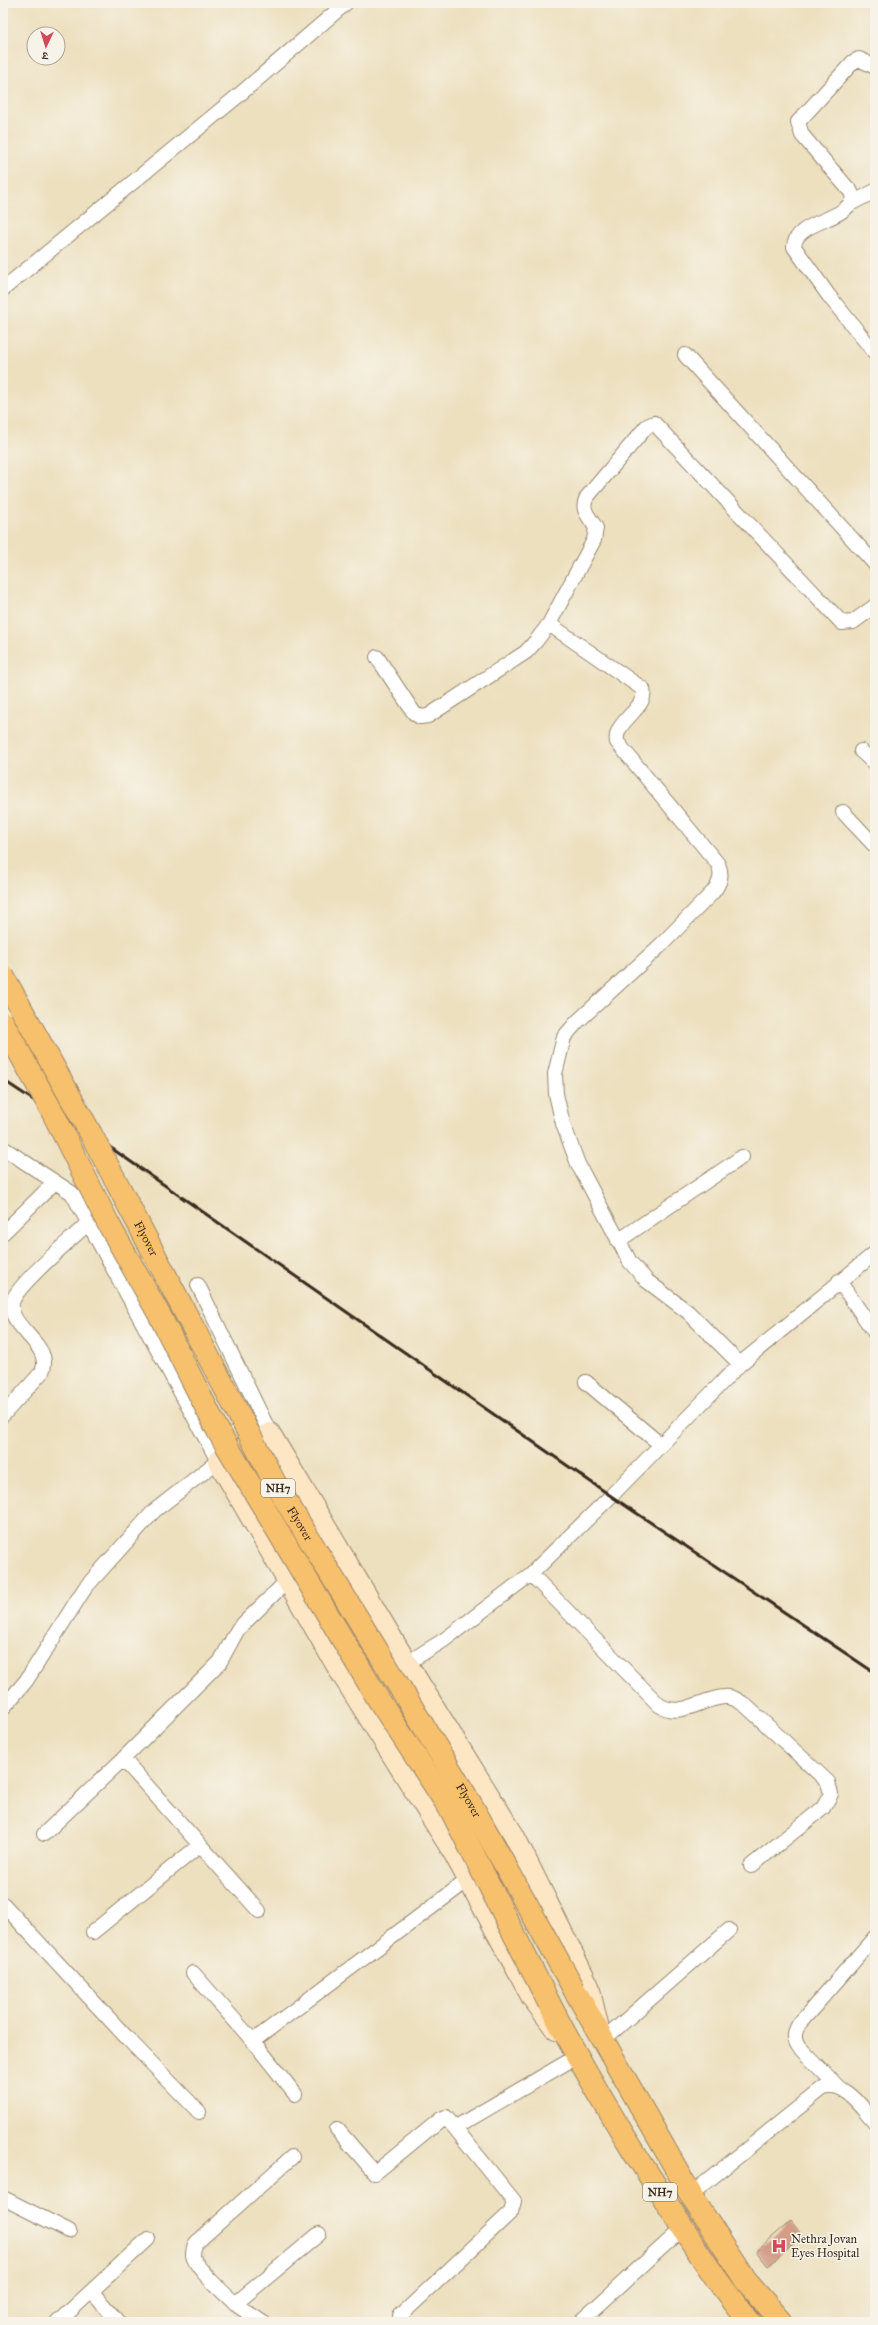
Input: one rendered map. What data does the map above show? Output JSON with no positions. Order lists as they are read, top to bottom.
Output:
{
  "streets": {
    "highway": ["Flyover", "NH7"]
  },
  "crossings": [
    ["Flyover", "NH7"]
  ],
  "places": {
    "hospital": ["Nethra Jovan Eyes Hospital"]
  },
  "north": "bottom"
}
